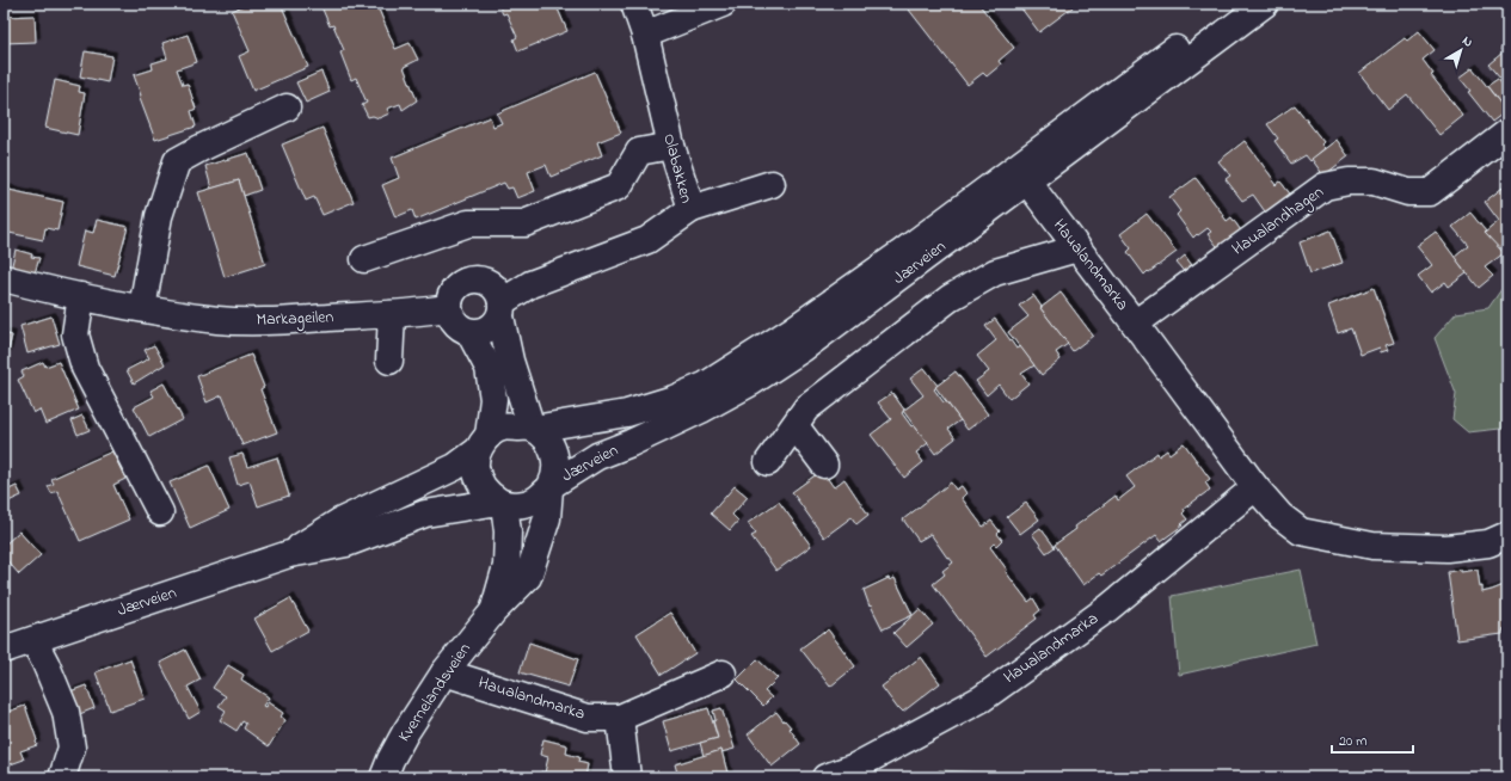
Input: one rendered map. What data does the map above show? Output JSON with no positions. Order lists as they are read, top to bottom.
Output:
{
  "streets": {
    "street": [
      "Olabakken",
      "Haualandhagen",
      "Jærveien",
      "Haualandmarka",
      "Markageilen",
      "Kvernelandsveien"
    ]
  },
  "crossings": [
    ["Olabakken", "Markageilen"],
    ["Haualandhagen", "Haualandmarka"],
    ["Jærveien", "Haualandmarka"],
    ["Jærveien", "Kvernelandsveien"],
    ["Haualandmarka", "Kvernelandsveien"]
  ],
  "scale_bar": "20 m",
  "north": "top right"
}
